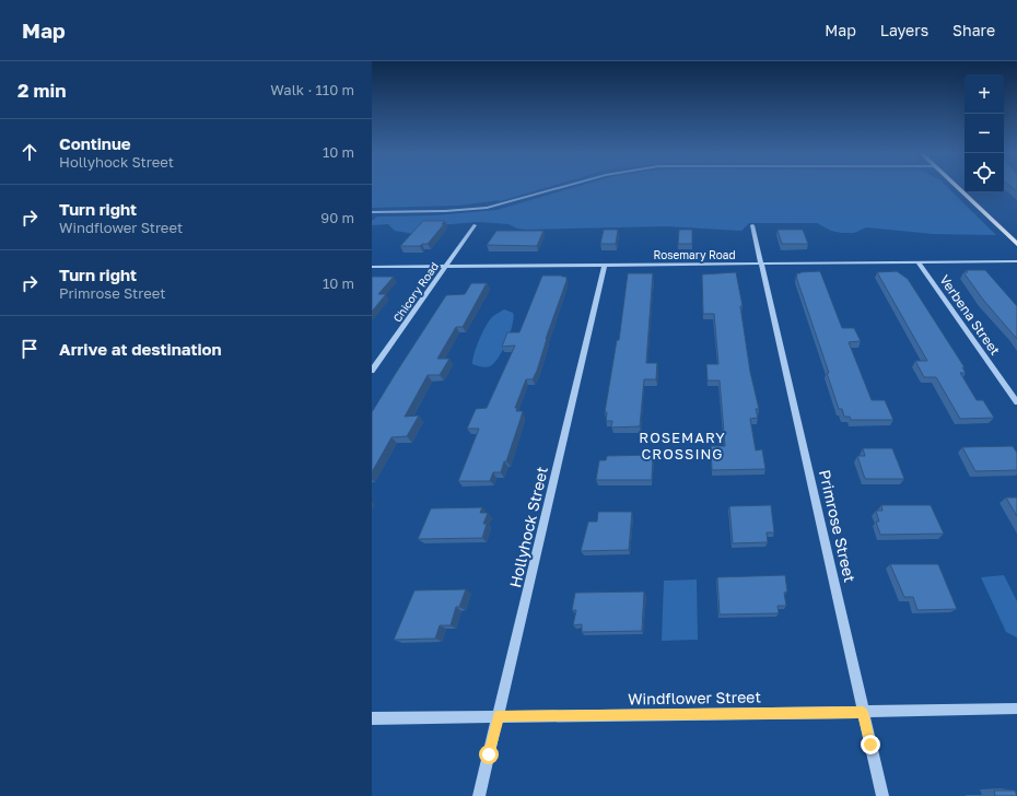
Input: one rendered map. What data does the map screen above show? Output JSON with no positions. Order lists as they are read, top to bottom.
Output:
{
  "streets": {
    "street": [
      "Rosemary Road",
      "Chicory Road",
      "Verbena Street",
      "Primrose Street",
      "Hollyhock Street",
      "Windflower Street"
    ]
  },
  "crossings": [
    ["Rosemary Road", "Chicory Road"],
    ["Rosemary Road", "Verbena Street"],
    ["Rosemary Road", "Primrose Street"],
    ["Rosemary Road", "Hollyhock Street"],
    ["Primrose Street", "Windflower Street"],
    ["Hollyhock Street", "Windflower Street"]
  ],
  "districts": ["ROSEMARY CROSSING"],
  "page": {
    "header": "Map",
    "nav": ["Map", "Layers", "Share"],
    "heading": ["2 min", "Walk · 110 m"],
    "map_buttons": ["+", "−"],
    "list": [
      ["Continue", "Hollyhock Street", "10 m"],
      ["Turn right", "Windflower Street", "90 m"],
      ["Turn right", "Primrose Street", "10 m"],
      "Arrive at destination"
    ]
  }
}
